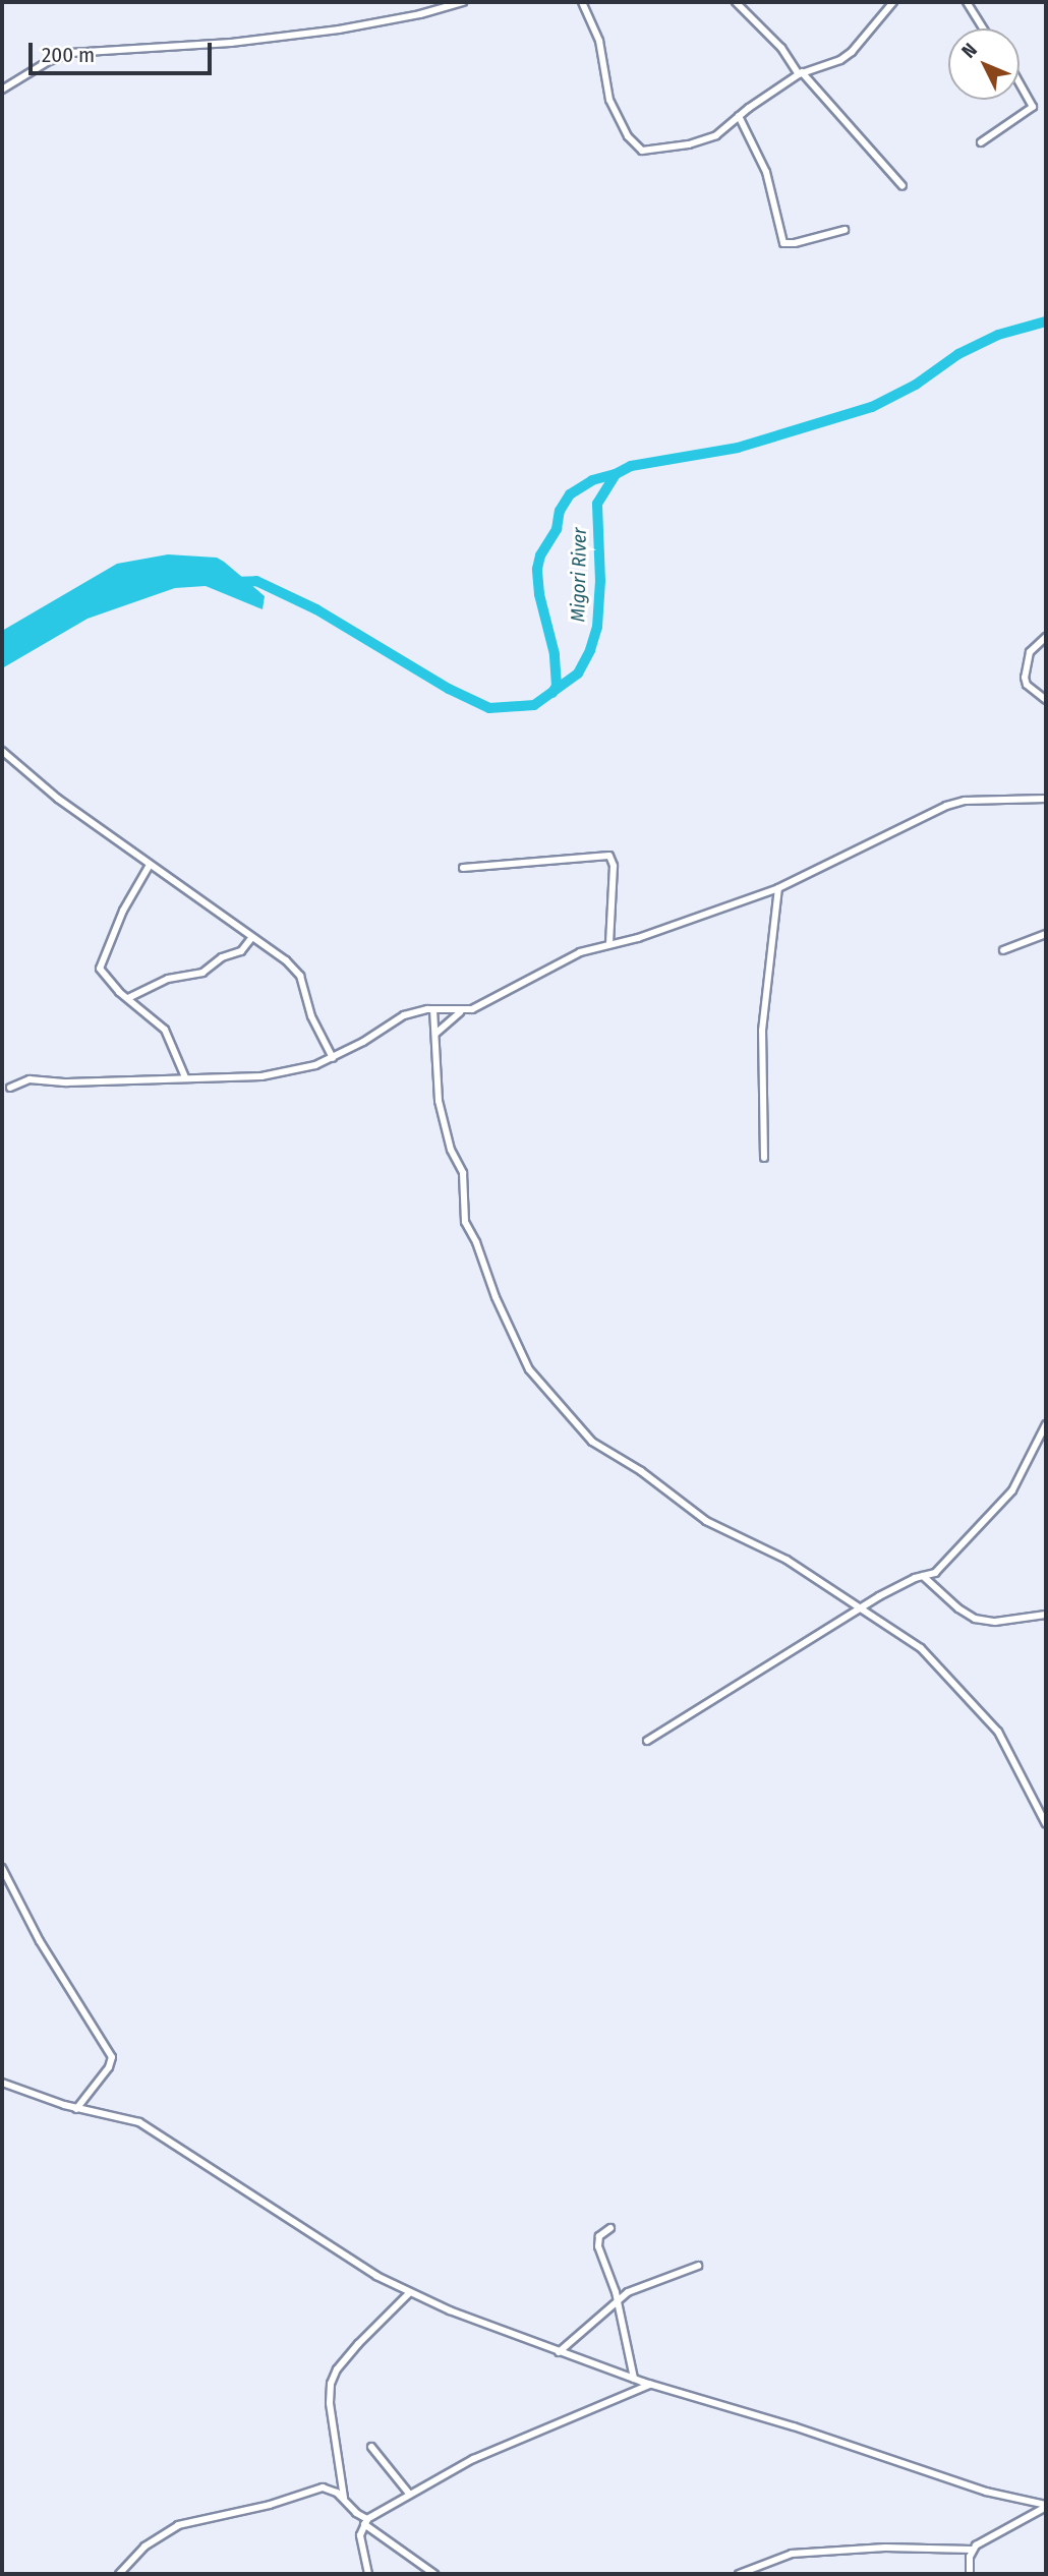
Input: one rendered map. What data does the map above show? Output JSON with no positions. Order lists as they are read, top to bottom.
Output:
{
  "water": ["Migori River"],
  "scale_bar": "200 m",
  "north": "top left"
}
